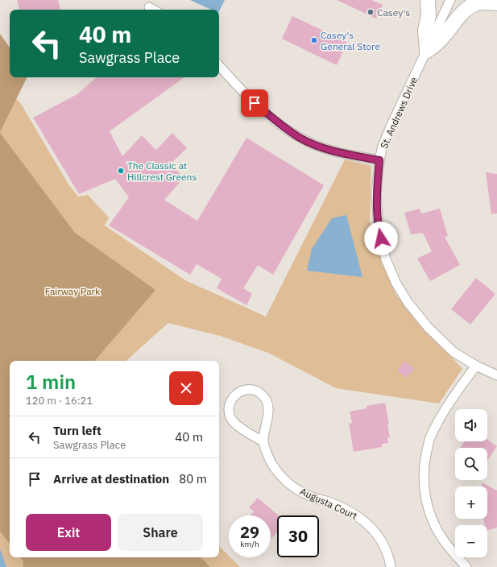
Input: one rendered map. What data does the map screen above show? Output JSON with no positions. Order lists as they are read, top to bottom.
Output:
{
  "streets": {
    "street": ["St. Andrews Drive", "Augusta Court"]
  },
  "parks": ["Fairway Park"],
  "places": ["Casey's", "Casey's General Store", "The Classic at Hillcrest Greens"],
  "page": {
    "turn": ["40 m", "Sawgrass Place"],
    "heading": ["1 min", "120 m · 16:21"],
    "map_buttons": ["+", "−"],
    "list": [
      {
        "name": "Turn left",
        "note": "Sawgrass Place",
        "value": "40 m"
      },
      {
        "name": "Arrive at destination",
        "value": "80 m"
      }
    ],
    "buttons": ["Exit", "Share"],
    "speed": "29 km/h",
    "limit": "30"
  }
}
